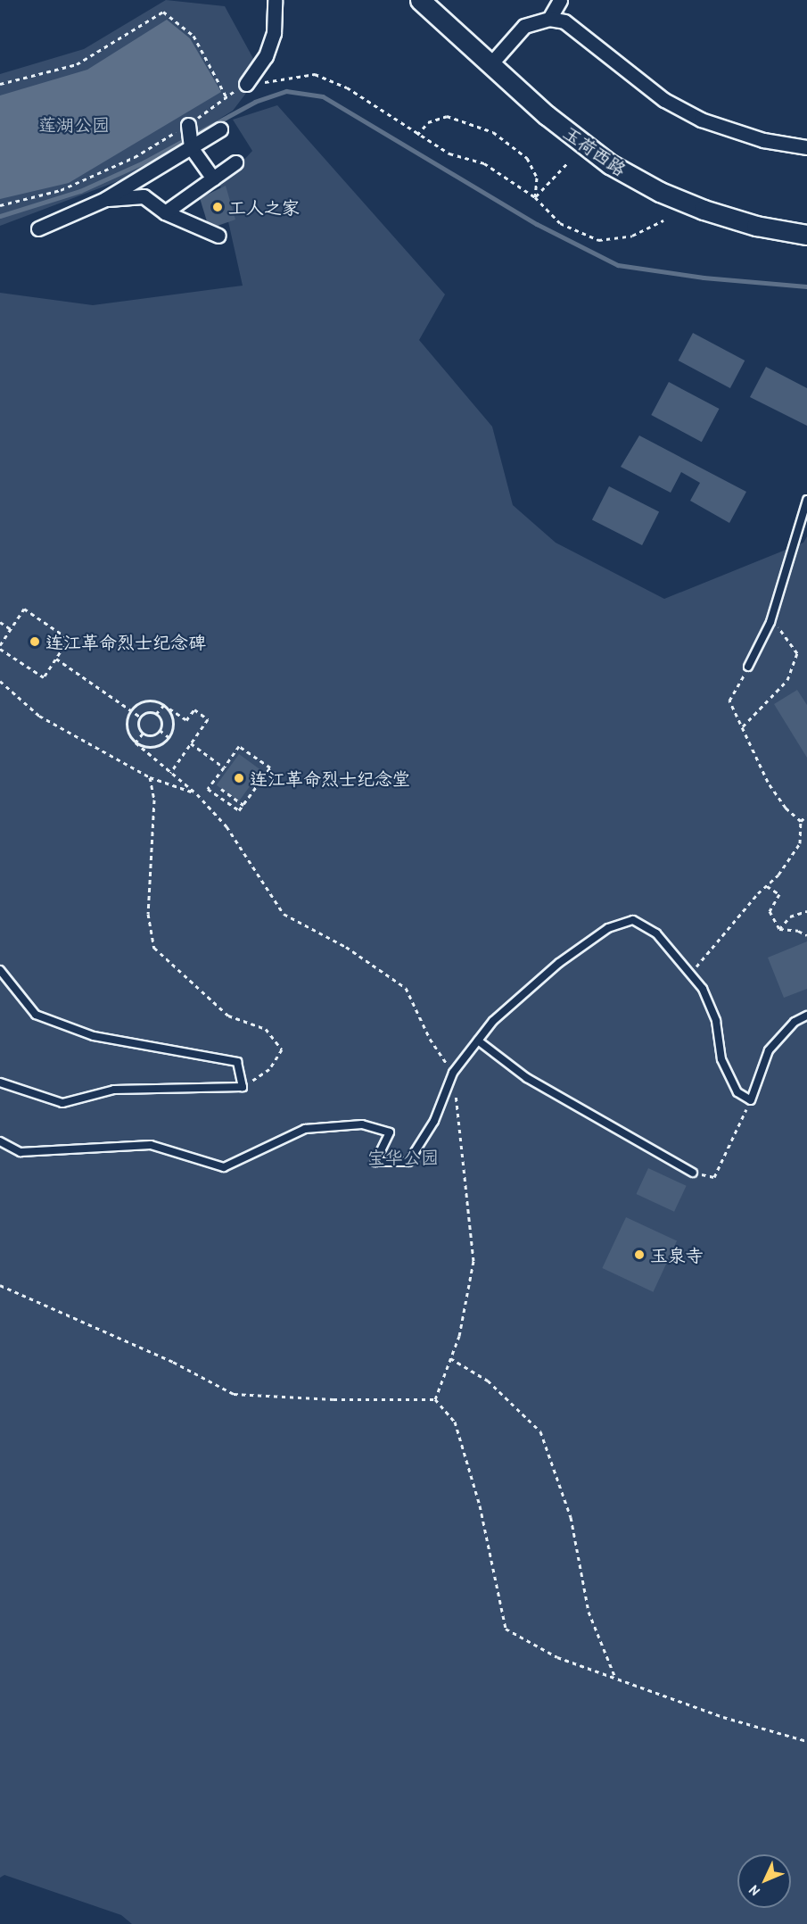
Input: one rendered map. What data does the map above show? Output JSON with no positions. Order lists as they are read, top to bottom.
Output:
{
  "streets": {
    "main road": ["玉荷西路"]
  },
  "parks": ["莲湖公园", "宝华公园"],
  "places": [
    "工人之家",
    "连江革命烈士纪念碑",
    "连江革命烈士纪念堂",
    "玉泉寺"
  ],
  "north": "bottom left"
}
